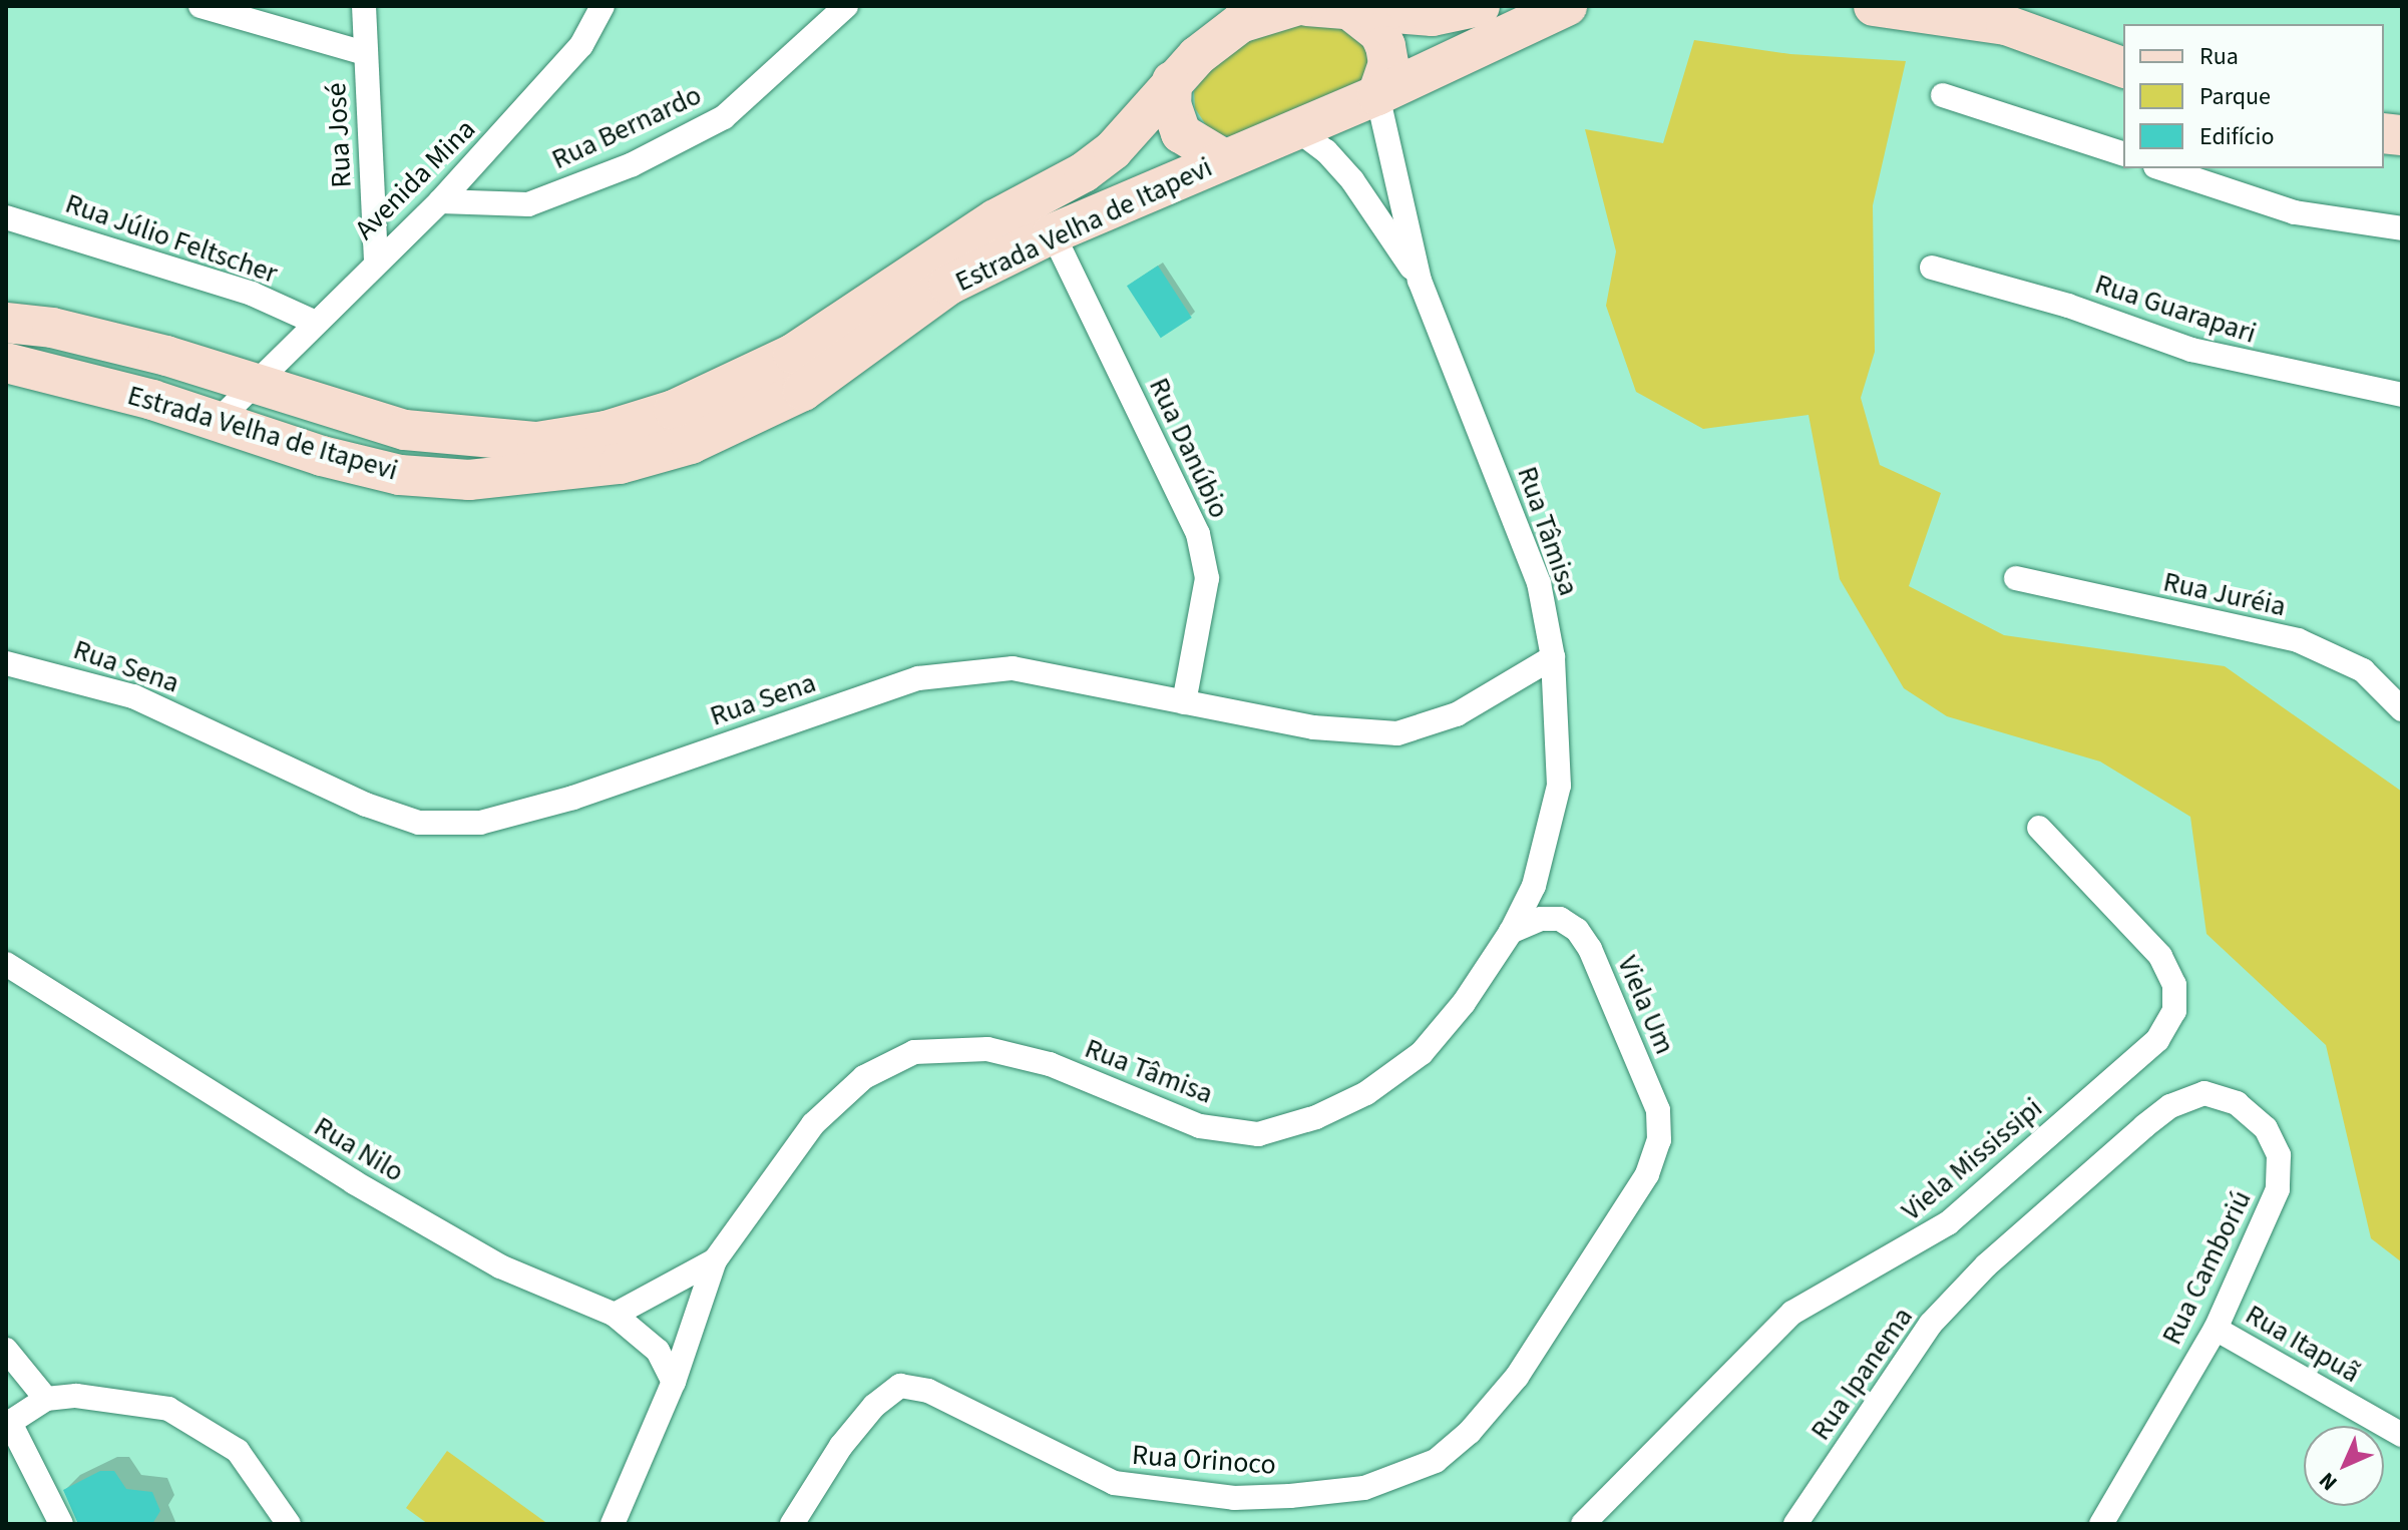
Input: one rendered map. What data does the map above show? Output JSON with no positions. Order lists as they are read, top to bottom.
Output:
{
  "streets": {
    "main road": ["Estrada Velha de Itapevi"],
    "street": [
      "Rua Bernardo",
      "Rua José",
      "Avenida Mina",
      "Rua Júlio Feltscher",
      "Rua Guarapari",
      "Rua Danúbio",
      "Rua Tâmisa",
      "Rua Juréia",
      "Rua Sena",
      "Viela Um",
      "Rua Nilo",
      "Viela Mississipi",
      "Rua Camboriú",
      "Rua Itapuã",
      "Rua Ipanema",
      "Rua Orinoco"
    ]
  },
  "crossings": [
    ["Rua Bernardo", "Avenida Mina"],
    ["Rua José", "Avenida Mina"],
    ["Avenida Mina", "Estrada Velha de Itapevi"],
    ["Avenida Mina", "Rua Júlio Feltscher"],
    ["Estrada Velha de Itapevi", "Rua Danúbio"],
    ["Estrada Velha de Itapevi", "Rua Tâmisa"],
    ["Rua Danúbio", "Rua Sena"],
    ["Rua Tâmisa", "Rua Sena"],
    ["Rua Tâmisa", "Viela Um"],
    ["Rua Tâmisa", "Rua Nilo"],
    ["Viela Um", "Rua Orinoco"],
    ["Rua Camboriú", "Rua Itapuã"],
    ["Rua Camboriú", "Rua Ipanema"]
  ],
  "legend": ["Rua", "Parque", "Edifício"],
  "north": "bottom left"
}
